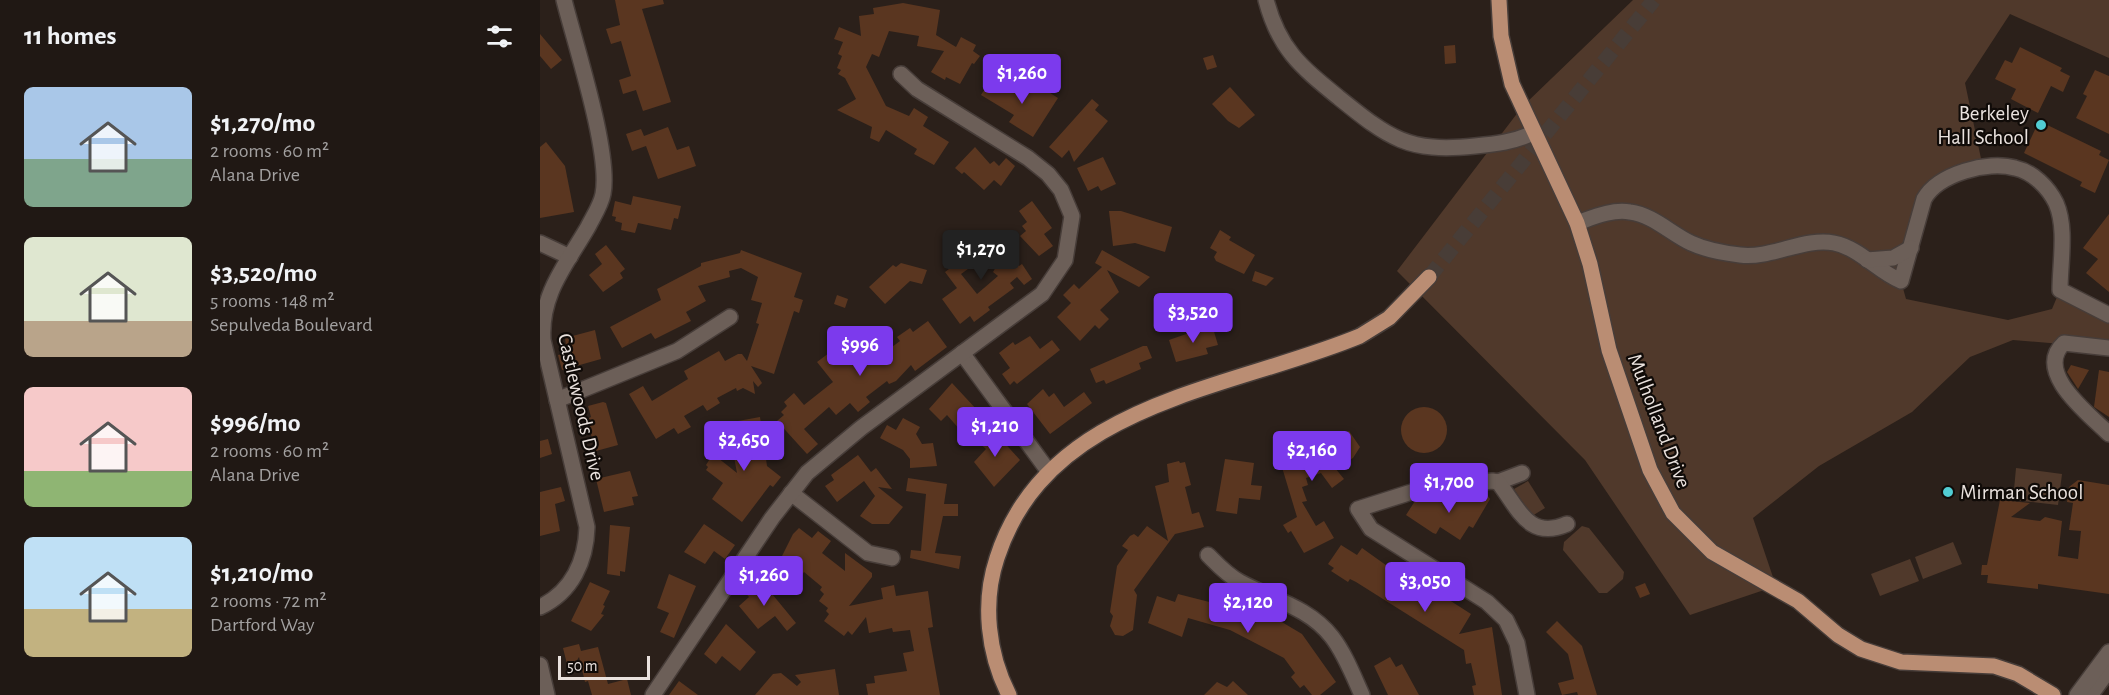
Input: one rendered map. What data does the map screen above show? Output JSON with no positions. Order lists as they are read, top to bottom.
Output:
{
  "streets": {
    "main road": ["Mulholland Drive"],
    "street": ["Castlewoods Drive"]
  },
  "places": ["Berkeley Hall School", "Mirman School"],
  "scale_bar": "50 m",
  "page": {
    "heading": "11 homes",
    "price": [
      "$1,260",
      "$1,270",
      "$3,520",
      "$996",
      "$1,210",
      "$2,650",
      "$2,160",
      "$1,700",
      "$1,260",
      "$3,050",
      "$2,120"
    ],
    "list": [
      {
        "name": "$1,270/mo",
        "note": "2 rooms · 60 m² · Alana Drive"
      },
      {
        "name": "$3,520/mo",
        "note": "5 rooms · 148 m² · Sepulveda Boulevard"
      },
      {
        "name": "$996/mo",
        "note": "2 rooms · 60 m² · Alana Drive"
      },
      {
        "name": "$1,210/mo",
        "note": "2 rooms · 72 m² · Dartford Way"
      }
    ],
    "scale": "50 m"
  }
}
